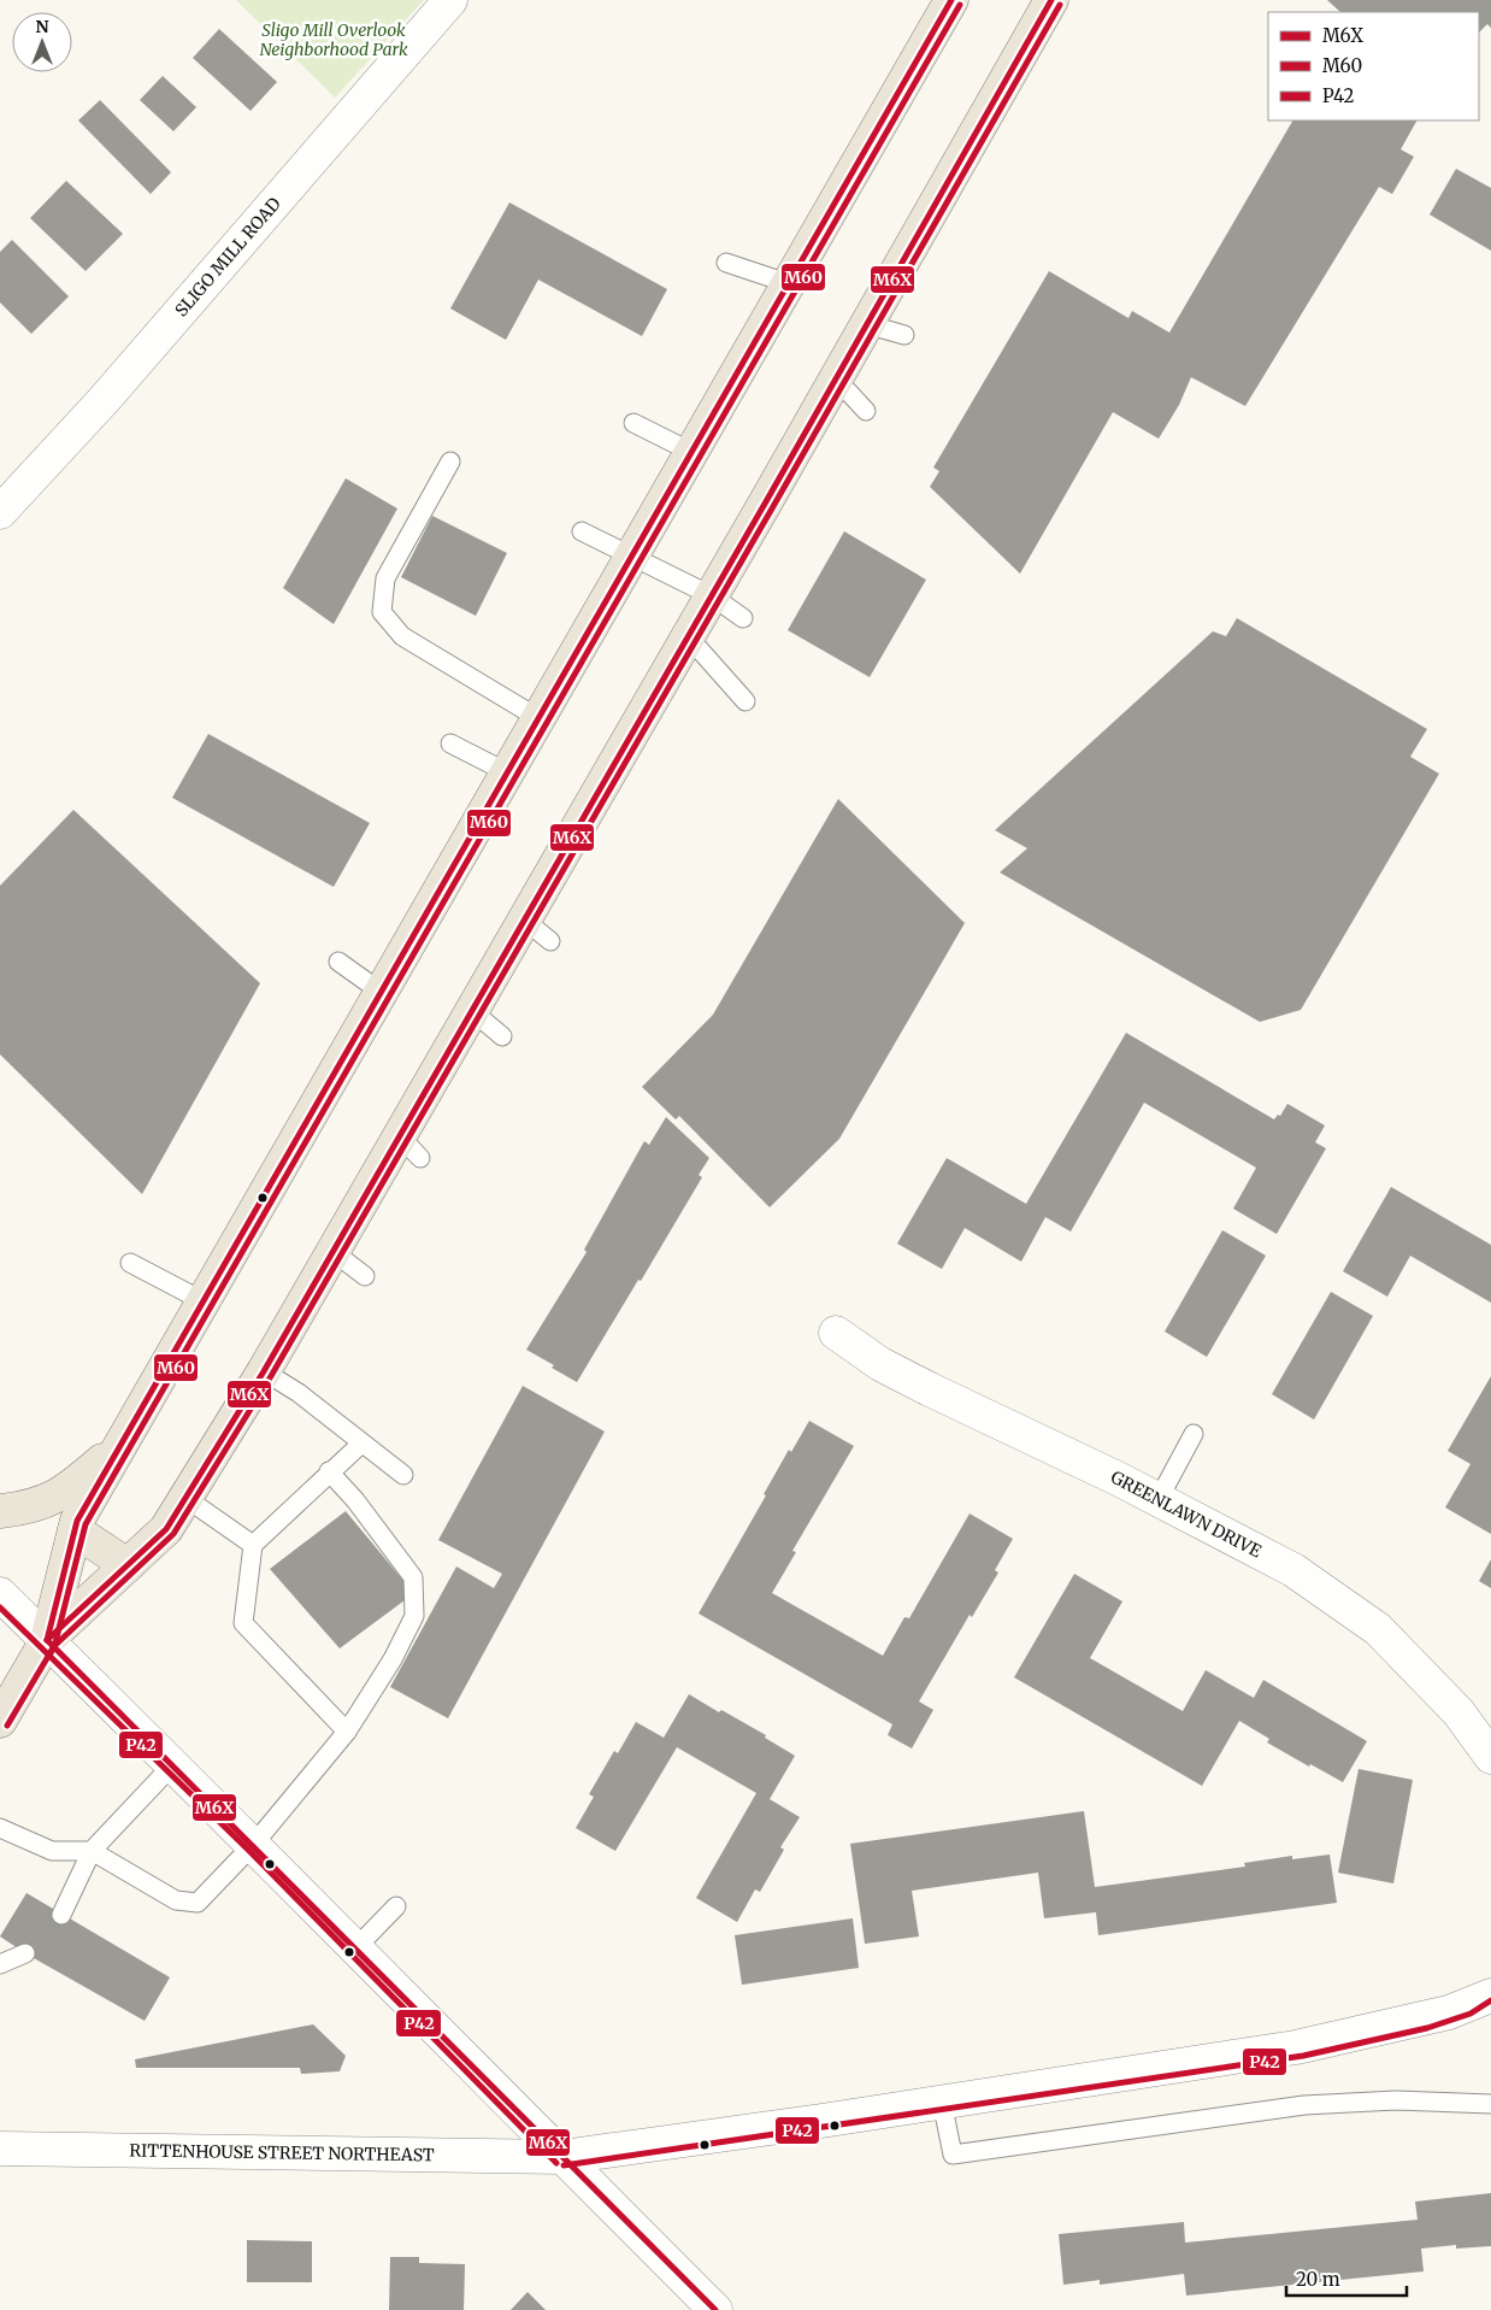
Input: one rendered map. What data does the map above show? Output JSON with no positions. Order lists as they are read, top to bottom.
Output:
{
  "streets": {
    "street": ["SLIGO MILL ROAD", "GREENLAWN DRIVE", "RITTENHOUSE STREET NORTHEAST"]
  },
  "parks": ["Sligo Mill Overlook Neighborhood Park"],
  "lines": ["transit line M6X", "transit line M60", "transit line P42"],
  "legend": ["M6X", "M60", "P42"],
  "scale_bar": "20 m",
  "north": "top"
}
